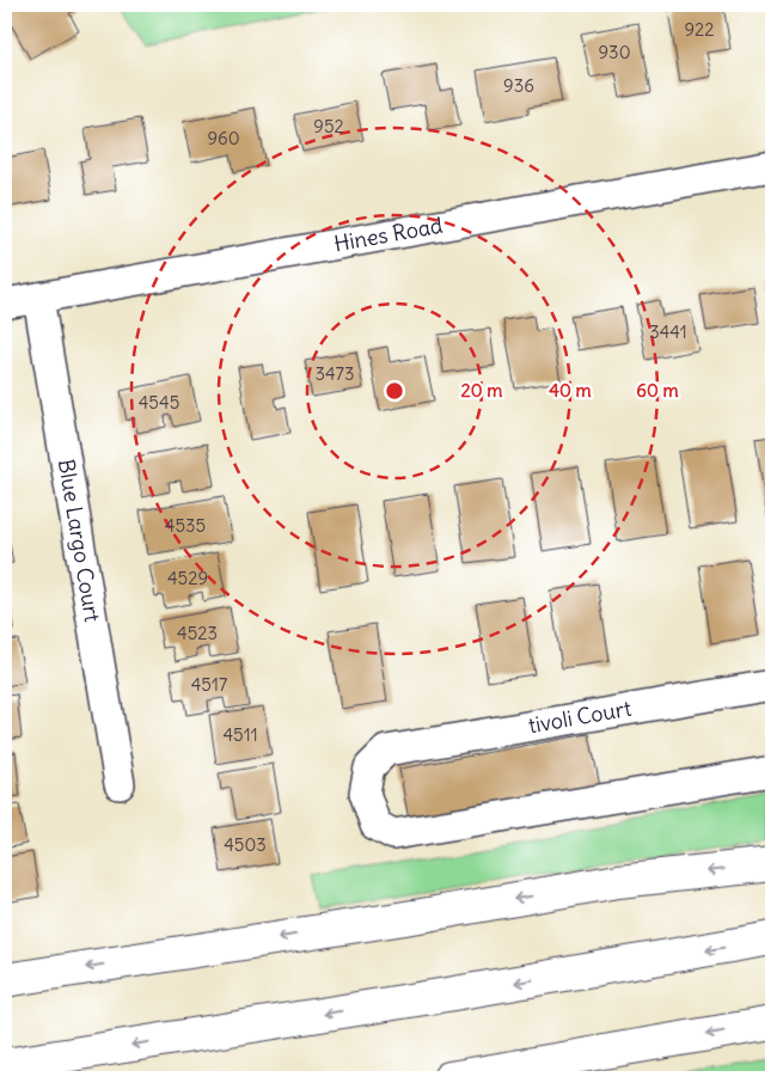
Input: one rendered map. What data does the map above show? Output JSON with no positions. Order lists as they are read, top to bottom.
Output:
{
  "streets": {
    "street": ["Hines Road", "Blue Largo Court", "tivoli Court"]
  },
  "crossings": [
    ["Hines Road", "Blue Largo Court"]
  ],
  "house_numbers": [
    "922",
    "930",
    "936",
    "952",
    "960",
    "3441",
    "3473",
    "4545",
    "4535",
    "4529",
    "4523",
    "4517",
    "4511",
    "4503"
  ],
  "rings": ["20 m", "40 m", "60 m"]
}
